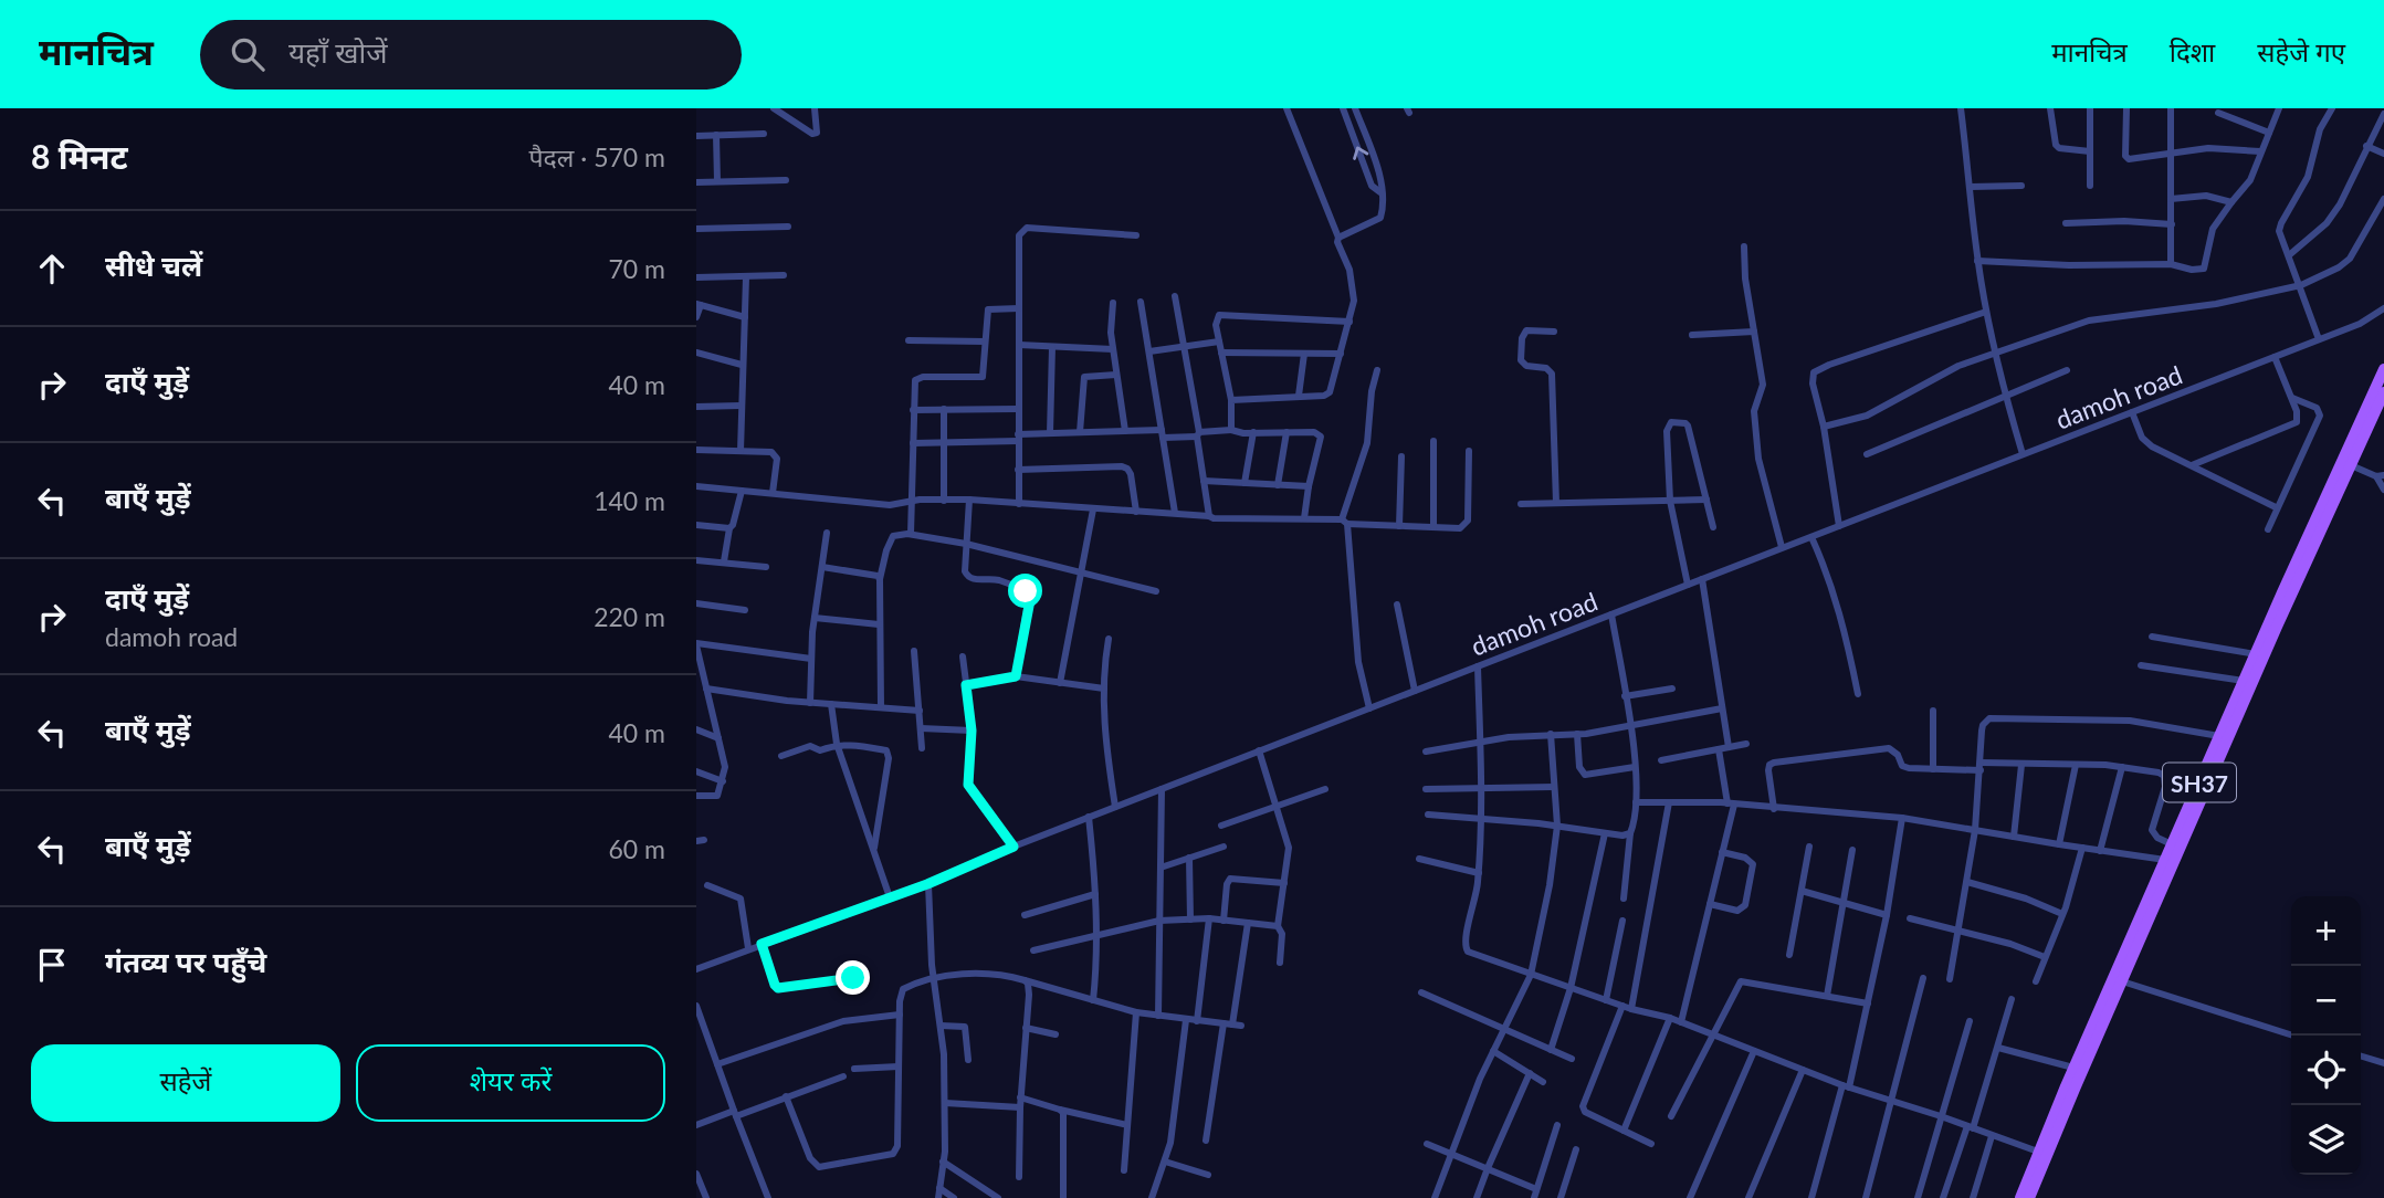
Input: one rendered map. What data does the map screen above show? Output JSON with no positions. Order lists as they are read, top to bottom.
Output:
{
  "streets": {
    "main road": ["SH37"],
    "street": ["damoh road"]
  },
  "page": {
    "header": "मानचित्र",
    "search": "यहाँ खोजें",
    "nav": ["मानचित्र", "दिशा", "सहेजे गए"],
    "heading": ["8 मिनट", "पैदल · 570 m"],
    "list": [
      ["सीधे चलें", "70 m"],
      ["दाएँ मुड़ें", "40 m"],
      ["बाएँ मुड़ें", "140 m"],
      ["दाएँ मुड़ें", "damoh road", "220 m"],
      ["बाएँ मुड़ें", "40 m"],
      ["बाएँ मुड़ें", "60 m"],
      "गंतव्य पर पहुँचे"
    ],
    "map_buttons": ["+", "−"],
    "buttons": ["सहेजें", "शेयर करें"]
  }
}
